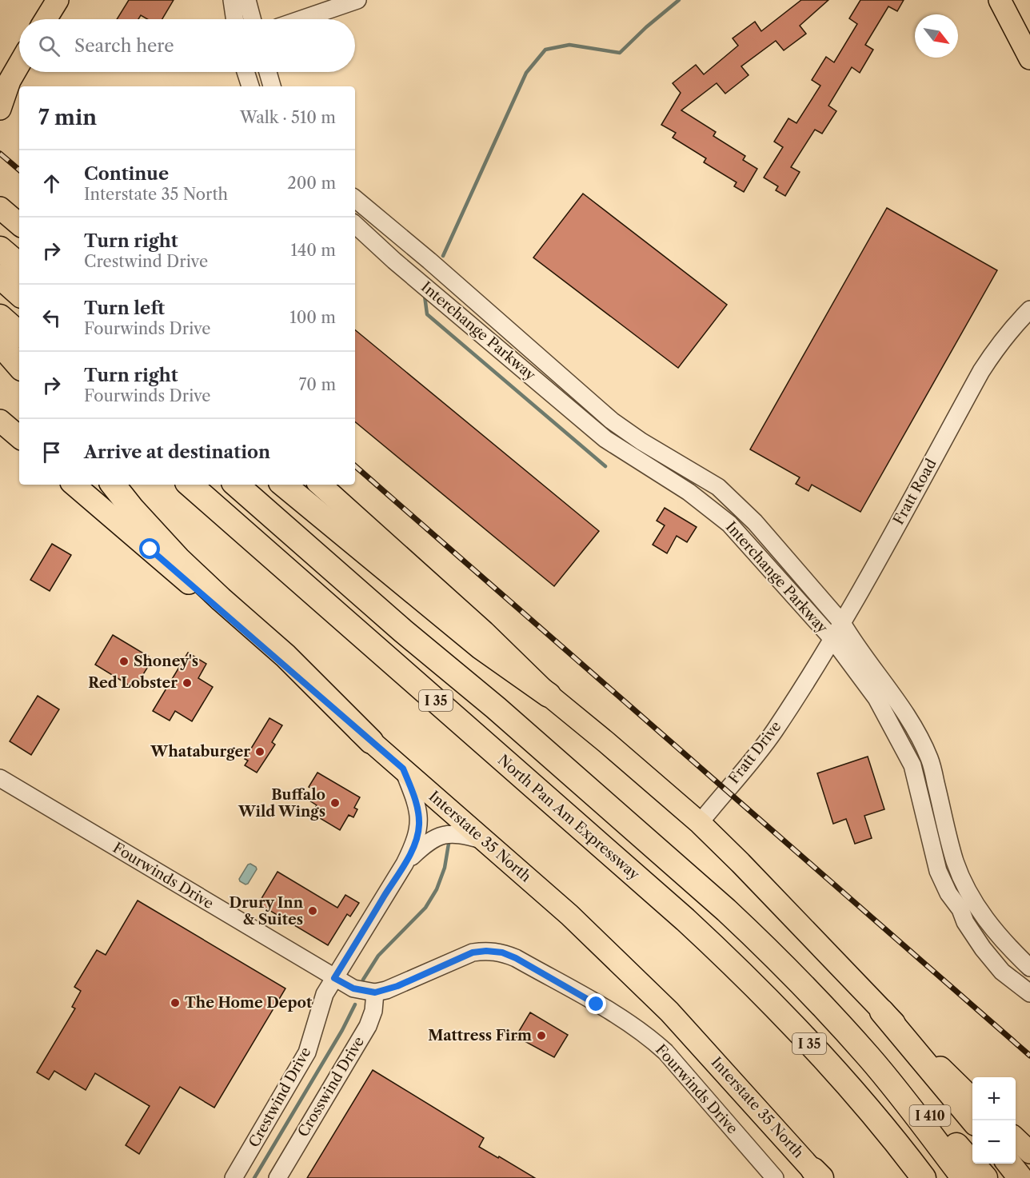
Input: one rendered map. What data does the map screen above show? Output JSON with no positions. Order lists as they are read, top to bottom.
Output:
{
  "streets": {
    "highway": ["I 35", "North Pan Am Expressway", "I 410"],
    "main road": ["Interstate 35 North"],
    "street": [
      "Interchange Parkway",
      "Fratt Road",
      "Fratt Drive",
      "Fourwinds Drive",
      "Crosswind Drive",
      "Crestwind Drive"
    ]
  },
  "crossings": [
    ["Interchange Parkway", "Fratt Road"],
    ["Fratt Road", "Fratt Drive"],
    ["I 35", "I 410"],
    ["Interstate 35 North", "Crestwind Drive"],
    ["Fourwinds Drive", "Crosswind Drive"],
    ["Fourwinds Drive", "Crestwind Drive"]
  ],
  "places": [
    "Shoney's",
    "Red Lobster",
    "Whataburger",
    "Buffalo Wild Wings",
    "Drury Inn & Suites",
    "The Home Depot",
    "Mattress Firm"
  ],
  "north": "bottom right",
  "page": {
    "search": "Search here",
    "heading": ["7 min", "Walk · 510 m"],
    "list": [
      ["Continue", "Interstate 35 North", "200 m"],
      ["Turn right", "Crestwind Drive", "140 m"],
      ["Turn left", "Fourwinds Drive", "100 m"],
      ["Turn right", "Fourwinds Drive", "70 m"],
      "Arrive at destination"
    ],
    "map_buttons": ["+", "−"]
  }
}
